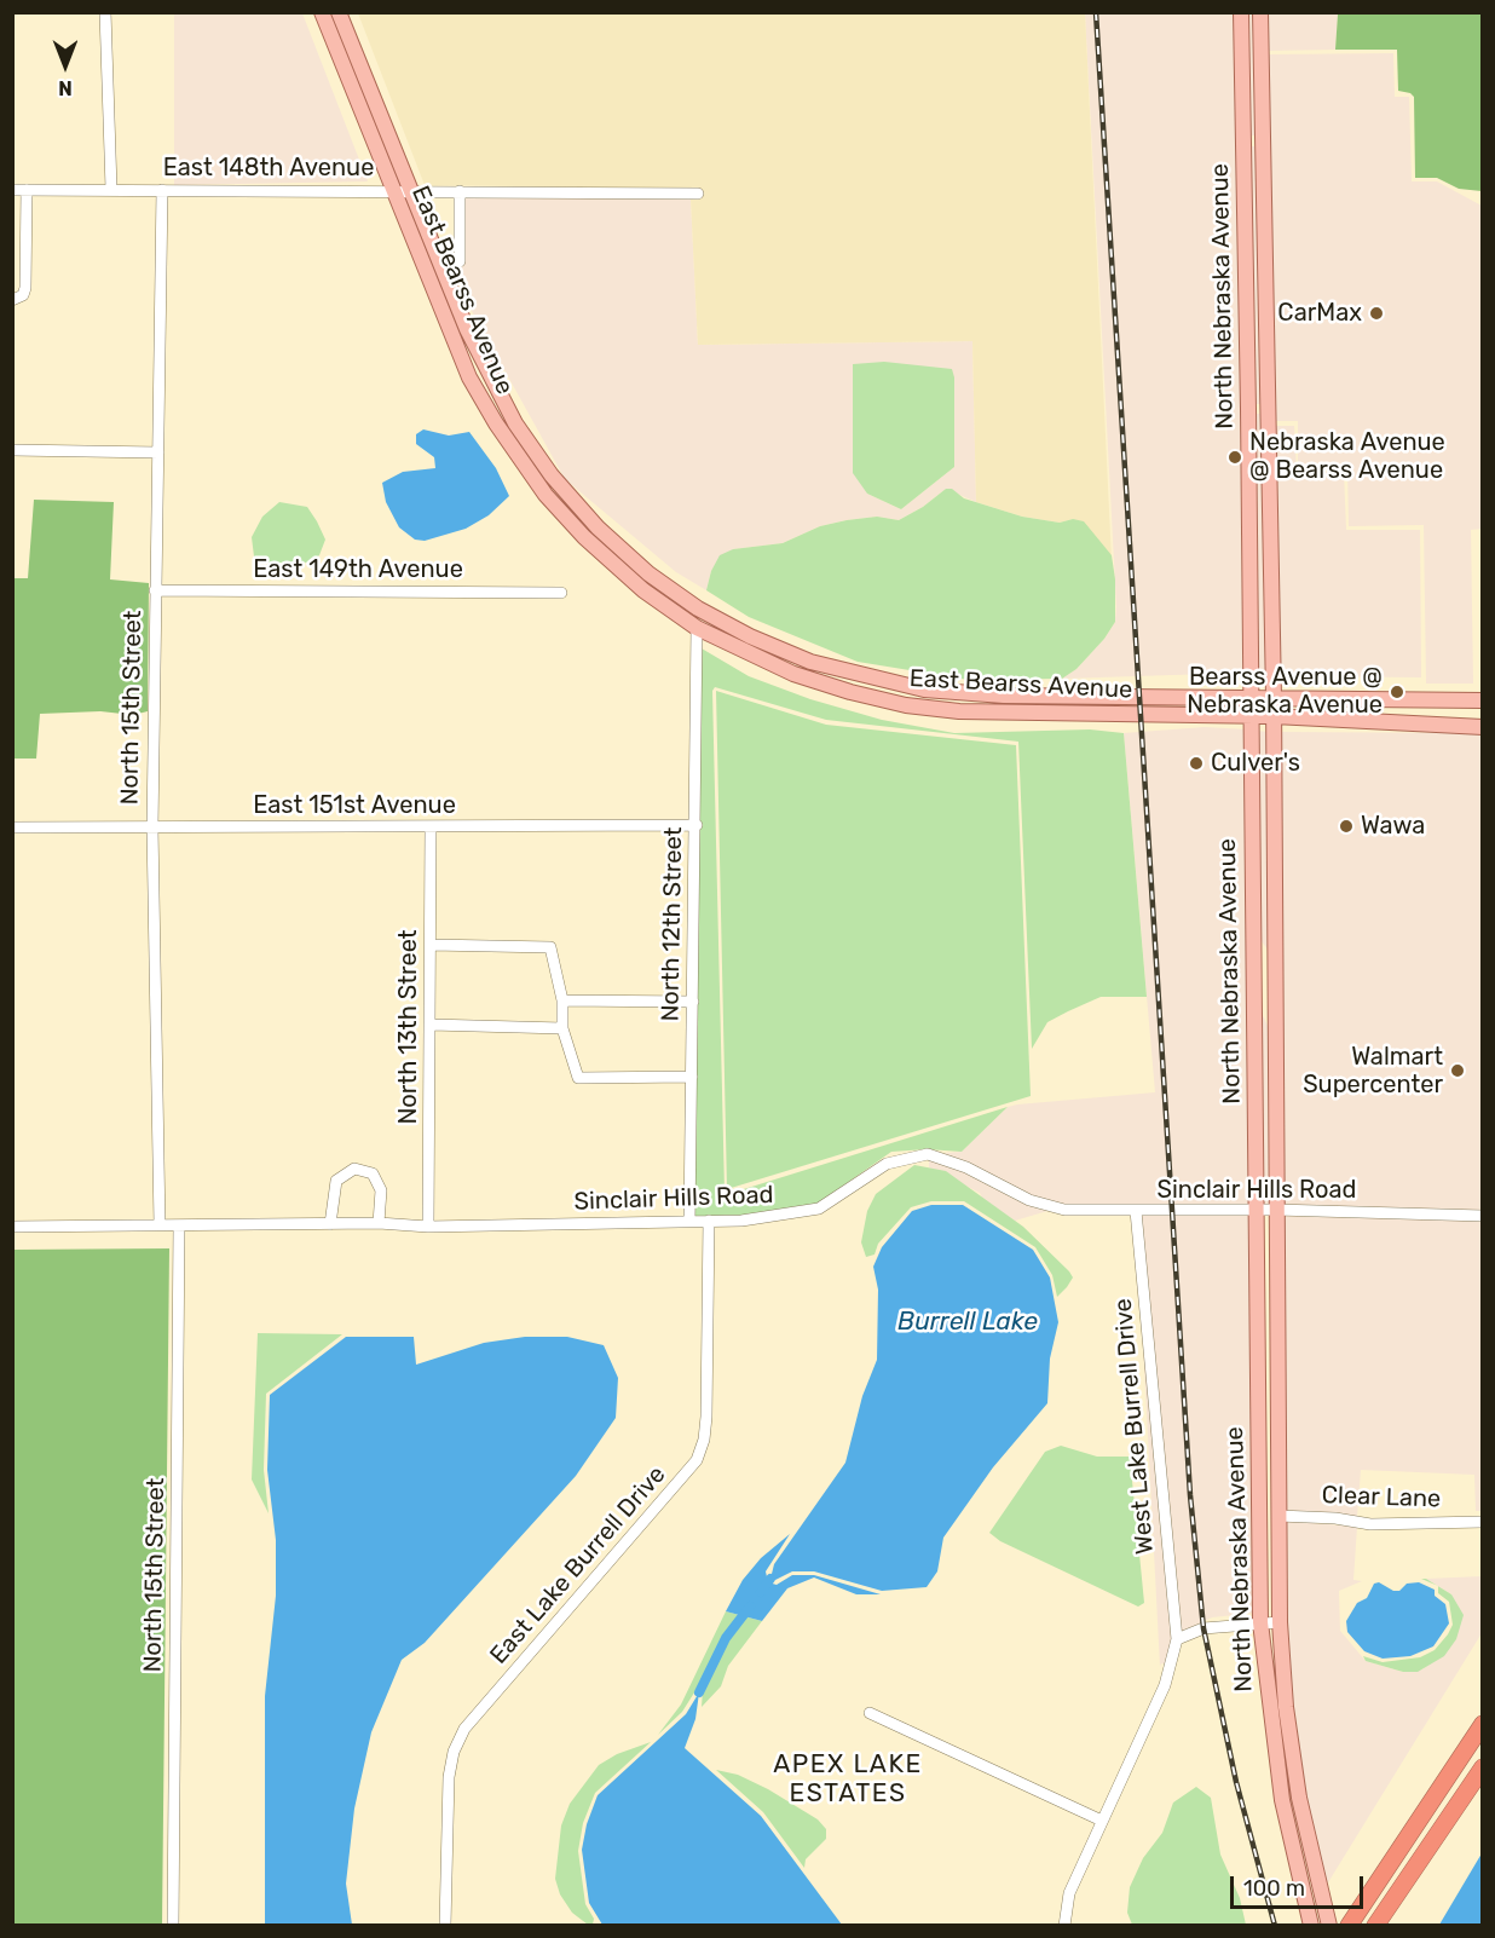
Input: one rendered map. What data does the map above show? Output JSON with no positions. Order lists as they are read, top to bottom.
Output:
{
  "streets": {
    "main road": ["East Bearss Avenue", "North Nebraska Avenue"],
    "street": [
      "East 148th Avenue",
      "East 149th Avenue",
      "North 15th Street",
      "East 151st Avenue",
      "North 12th Street",
      "North 13th Street",
      "Sinclair Hills Road",
      "West Lake Burrell Drive",
      "Clear Lane",
      "East Lake Burrell Drive"
    ]
  },
  "crossings": [
    ["East 148th Avenue", "East Bearss Avenue"],
    ["East 148th Avenue", "North 15th Street"],
    ["East Bearss Avenue", "North Nebraska Avenue"],
    ["East Bearss Avenue", "North 12th Street"],
    ["North Nebraska Avenue", "Sinclair Hills Road"],
    ["North Nebraska Avenue", "Clear Lane"],
    ["East 149th Avenue", "North 15th Street"],
    ["North 15th Street", "East 151st Avenue"],
    ["North 15th Street", "Sinclair Hills Road"],
    ["East 151st Avenue", "North 12th Street"],
    ["East 151st Avenue", "North 13th Street"],
    ["North 12th Street", "Sinclair Hills Road"],
    ["North 13th Street", "Sinclair Hills Road"],
    ["Sinclair Hills Road", "West Lake Burrell Drive"],
    ["Sinclair Hills Road", "East Lake Burrell Drive"]
  ],
  "districts": ["APEX LAKE ESTATES"],
  "water": ["Burrell Lake"],
  "places": [
    "CarMax",
    "Nebraska Avenue @ Bearss Avenue",
    "Bearss Avenue @ Nebraska Avenue",
    "Culver's",
    "Wawa",
    "Walmart Supercenter"
  ],
  "scale_bar": "100 m",
  "north": "bottom"
}
